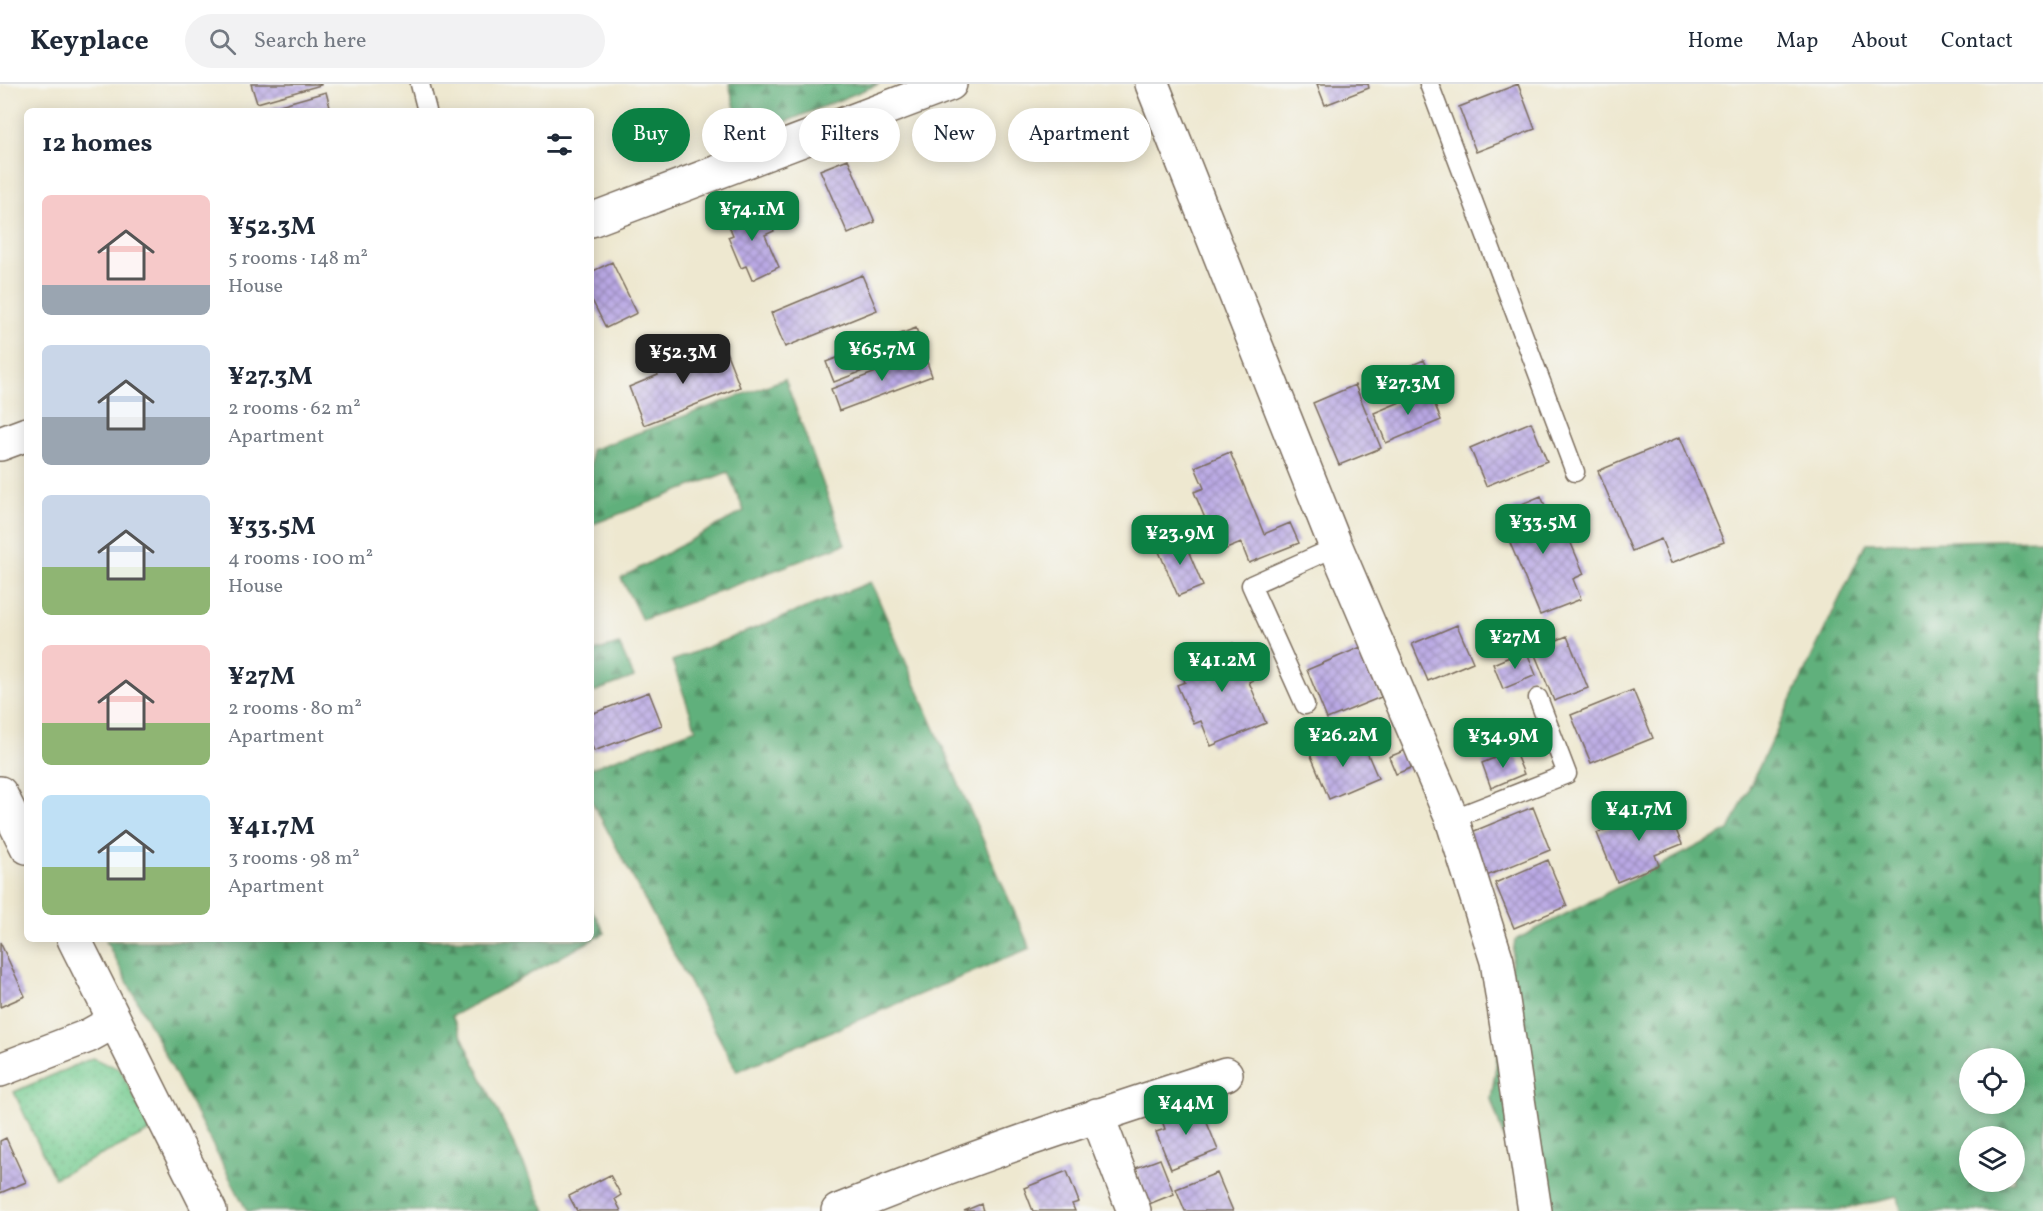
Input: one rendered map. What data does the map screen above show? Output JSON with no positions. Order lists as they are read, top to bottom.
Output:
{
  "page": {
    "header": "Keyplace",
    "search": "Search here",
    "nav": [
      "Home",
      "Map",
      "About",
      "Contact"
    ],
    "chip": [
      "Buy",
      "Rent",
      "Filters",
      "New",
      "Apartment"
    ],
    "heading": "12 homes",
    "list": [
      {
        "name": "¥52.3M",
        "note": "5 rooms · 148 m² · House"
      },
      {
        "name": "¥27.3M",
        "note": "2 rooms · 62 m² · Apartment"
      },
      {
        "name": "¥33.5M",
        "note": "4 rooms · 100 m² · House"
      },
      {
        "name": "¥27M",
        "note": "2 rooms · 80 m² · Apartment"
      },
      {
        "name": "¥41.7M",
        "note": "3 rooms · 98 m² · Apartment"
      }
    ],
    "price": [
      "¥74.1M",
      "¥65.7M",
      "¥52.3M",
      "¥27.3M",
      "¥33.5M",
      "¥23.9M",
      "¥27M",
      "¥41.2M",
      "¥26.2M",
      "¥34.9M",
      "¥41.7M",
      "¥44M"
    ]
  }
}
